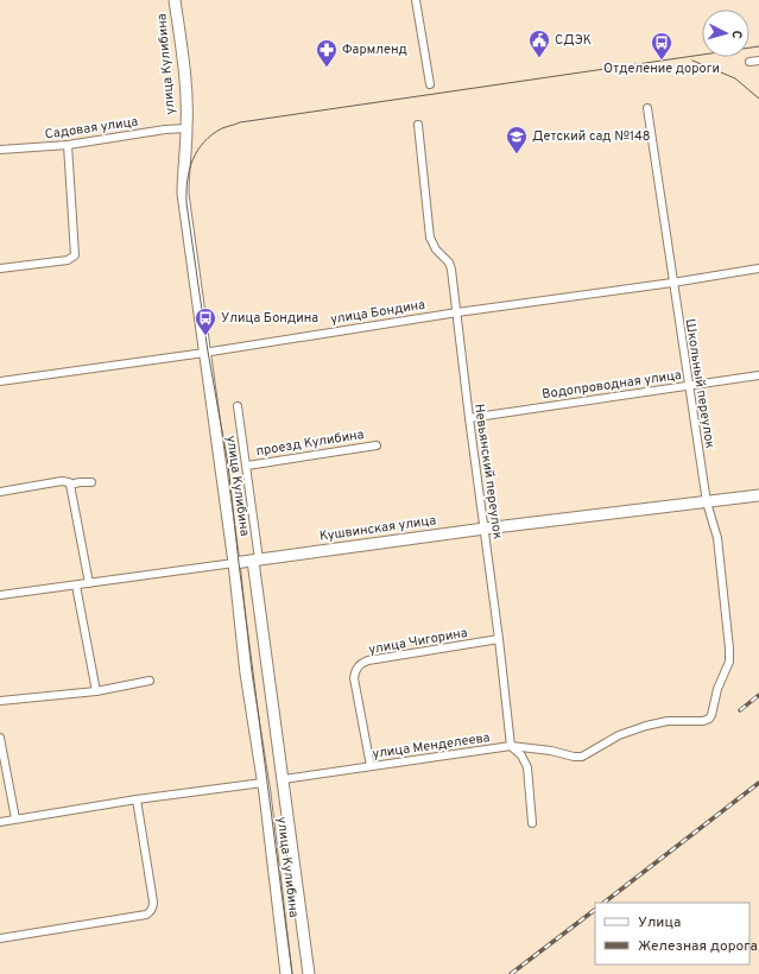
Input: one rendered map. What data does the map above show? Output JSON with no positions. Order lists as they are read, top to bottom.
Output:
{
  "streets": {
    "main road": ["улица Кулибина", "Кушвинская улица"],
    "street": [
      "Садовая улица",
      "улица Бондина",
      "Школьный переулок",
      "Водопроводная улица",
      "проезд Кулибина",
      "Невьянский переулок",
      "улица Чигорина",
      "улица Менделеева"
    ]
  },
  "crossings": [
    ["улица Кулибина", "Садовая улица"],
    ["улица Кулибина", "улица Бондина"],
    ["улица Кулибина", "Кушвинская улица"],
    ["улица Кулибина", "улица Менделеева"],
    ["улица Бондина", "Школьный переулок"],
    ["улица Бондина", "Невьянский переулок"],
    ["Школьный переулок", "Водопроводная улица"],
    ["Школьный переулок", "Кушвинская улица"],
    ["Школьный переулок", "улица Менделеева"],
    ["Водопроводная улица", "Невьянский переулок"],
    ["Невьянский переулок", "Кушвинская улица"],
    ["Невьянский переулок", "улица Чигорина"],
    ["Невьянский переулок", "улица Менделеева"],
    ["улица Чигорина", "улица Менделеева"]
  ],
  "places": {
    "public building": ["СДЭК"],
    "bus stop": ["Отделение дороги", "Улица Бондина"],
    "pharmacy": ["Фармленд"],
    "school or university": ["Детский сад №148"]
  },
  "legend": ["Улица", "Железная дорога"],
  "north": "right"
}
